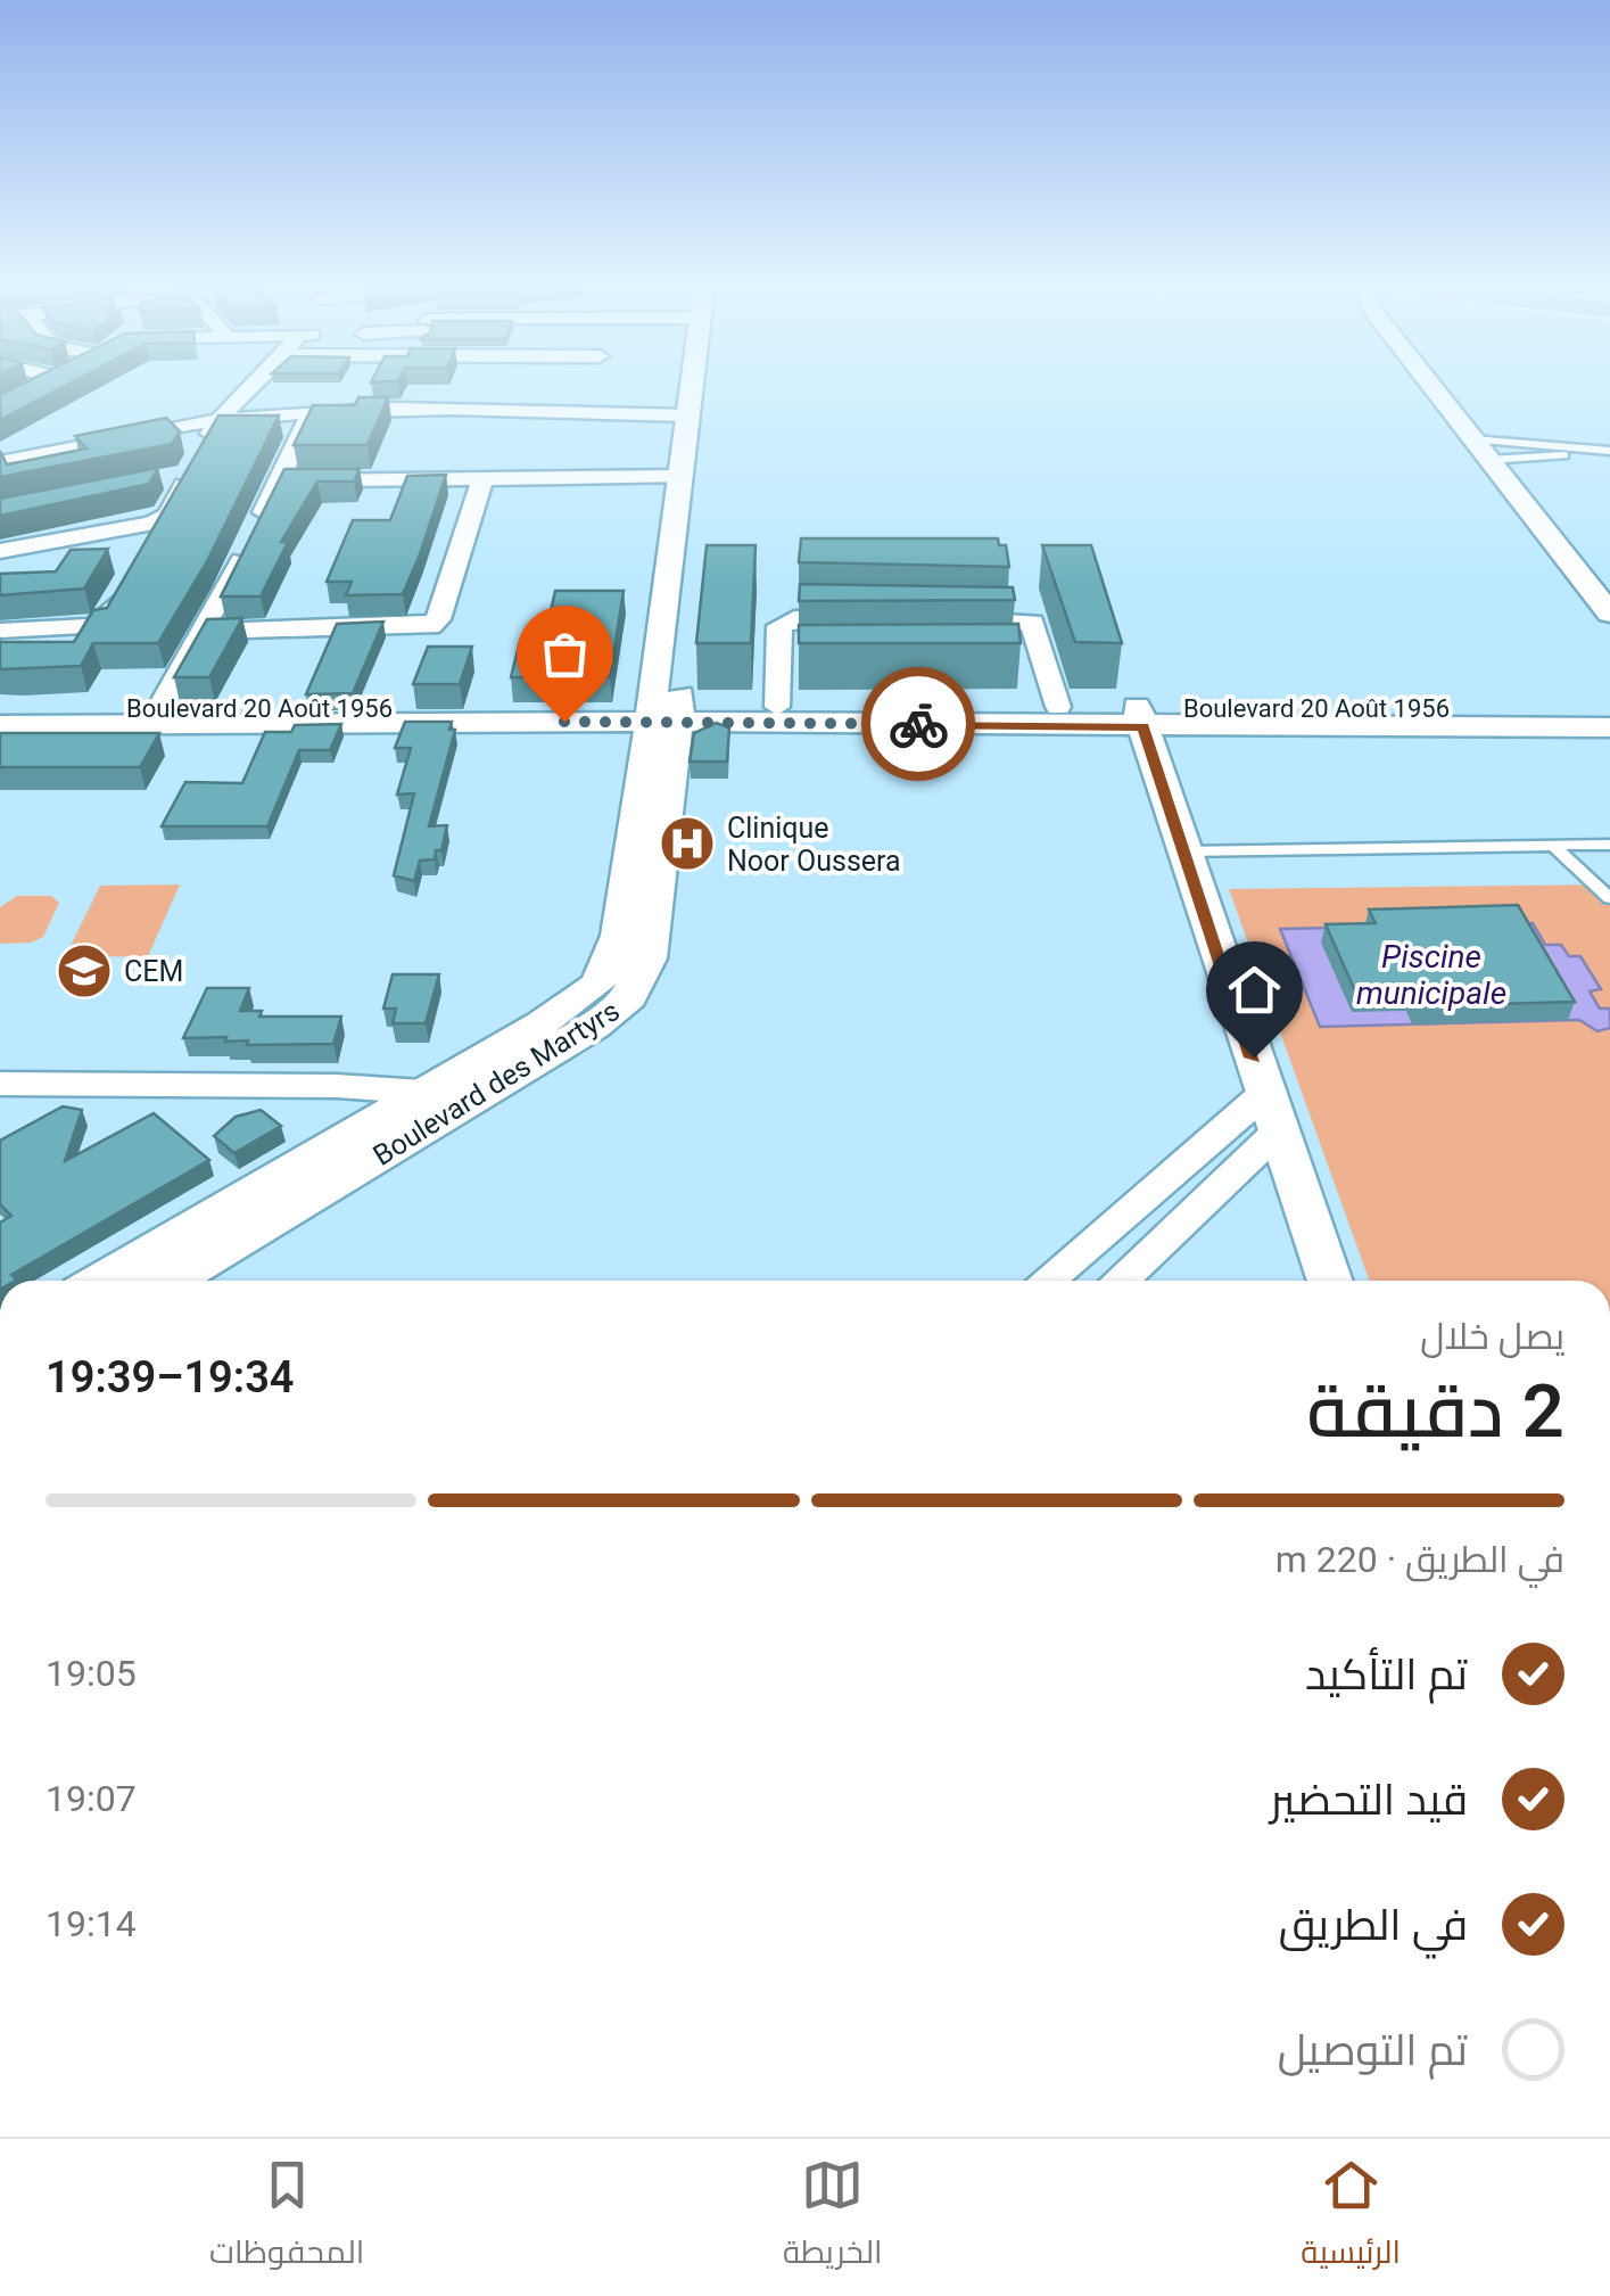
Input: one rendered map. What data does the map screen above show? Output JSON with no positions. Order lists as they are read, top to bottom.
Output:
{
  "streets": {
    "street": ["Boulevard 20 Août 1956", "Boulevard des Martyrs"]
  },
  "crossings": [
    ["Boulevard 20 Août 1956", "Boulevard des Martyrs"]
  ],
  "water": ["Piscine municipale"],
  "places": {
    "hospital": ["Clinique Noor Oussera"],
    "school or university": ["CEM"]
  },
  "page": {
    "heading": ["2 دقيقة", "يصل خلال", "19:34–19:39"],
    "bar": "في الطريق · 220 m",
    "list": [
      ["تم التأكيد", "19:05"],
      ["قيد التحضير", "19:07"],
      ["في الطريق", "19:14"],
      "تم التوصيل"
    ],
    "tabs": ["الرئيسية", "الخريطة", "المحفوظات"]
  }
}
